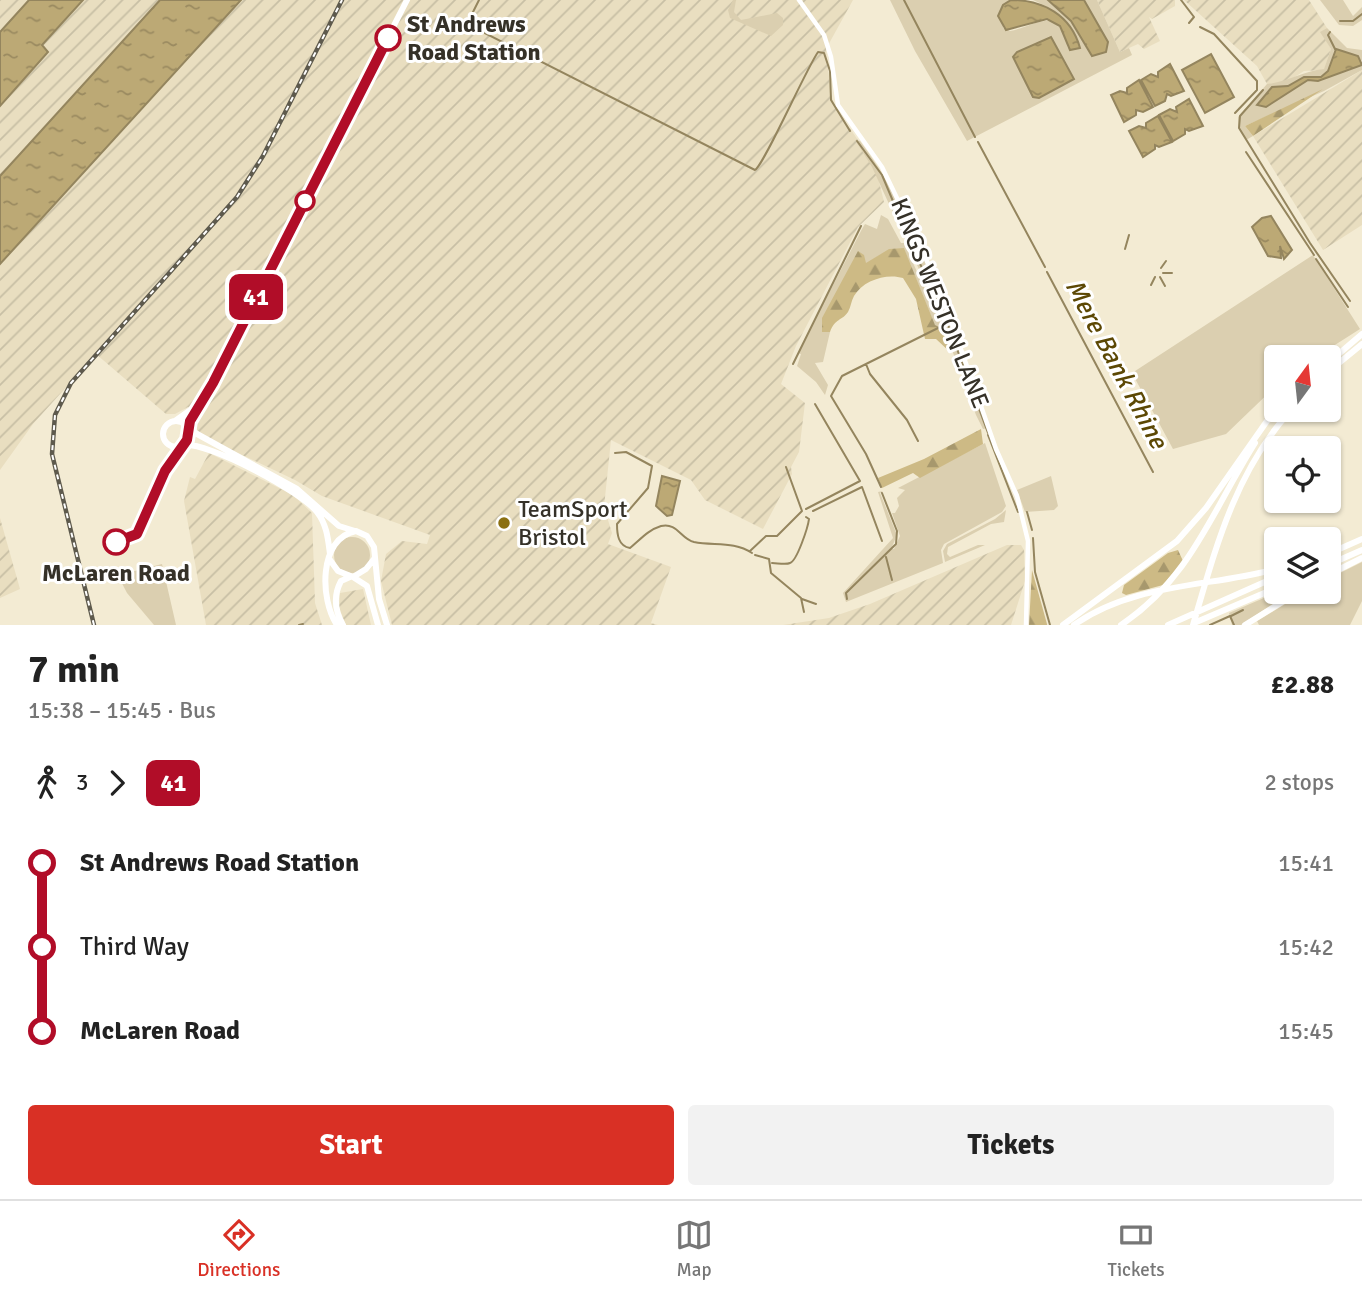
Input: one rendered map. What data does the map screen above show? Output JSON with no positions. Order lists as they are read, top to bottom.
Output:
{
  "streets": {
    "street": ["KINGS WESTON LANE"]
  },
  "water": ["Mere Bank Rhine"],
  "places": ["St Andrews Road Station", "TeamSport Bristol", "McLaren Road"],
  "lines": ["bus line 41"],
  "north": "top",
  "page": {
    "on_map": "41",
    "heading": ["7 min", "15:38 – 15:45 · Bus", "£2.88"],
    "legs": ["3", "41", "2 stops"],
    "list": [
      {
        "name": "St Andrews Road Station",
        "value": "15:41"
      },
      {
        "name": "Third Way",
        "value": "15:42"
      },
      {
        "name": "McLaren Road",
        "value": "15:45"
      }
    ],
    "buttons": ["Start", "Tickets"],
    "tabs": ["Directions", "Map", "Tickets"]
  }
}
